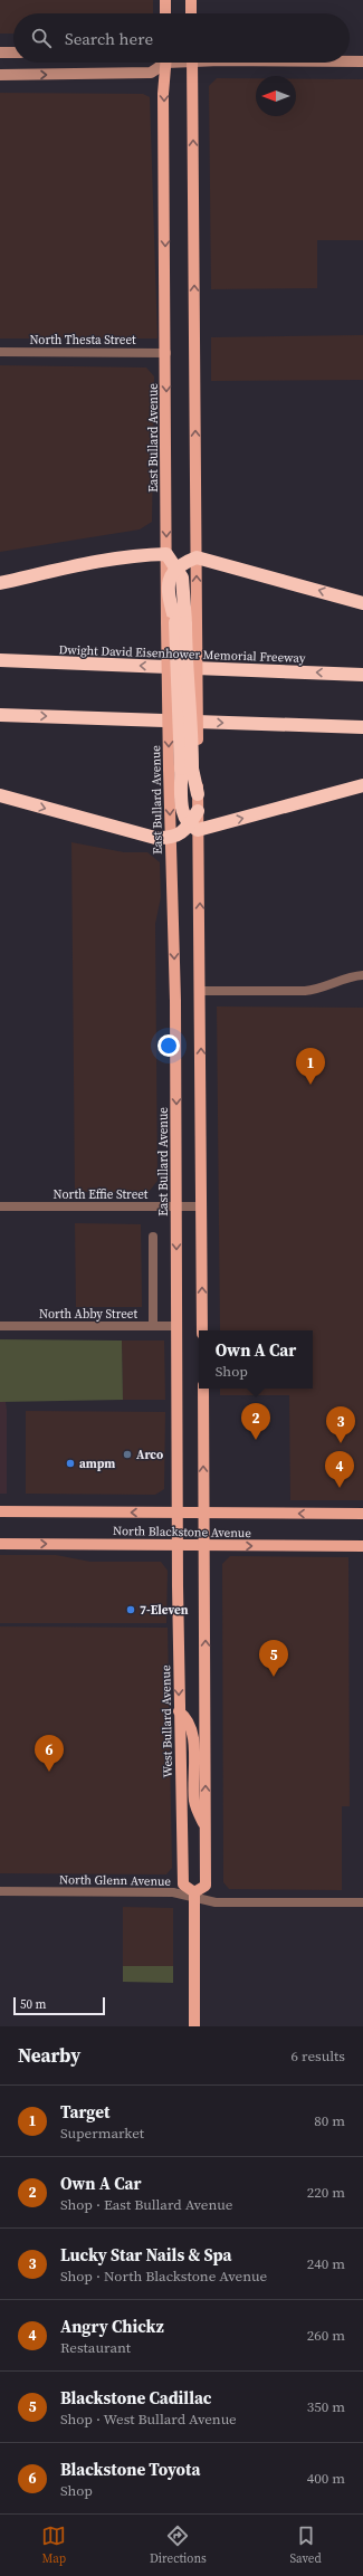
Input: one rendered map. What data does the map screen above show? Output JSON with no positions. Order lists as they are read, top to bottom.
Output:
{
  "streets": {
    "highway": ["Dwight David Eisenhower Memorial Freeway"],
    "main road": ["East Bullard Avenue", "North Blackstone Avenue", "West Bullard Avenue"],
    "street": [
      "North Thesta Street",
      "North Effie Street",
      "North Abby Street",
      "North Glenn Avenue"
    ]
  },
  "crossings": [
    ["North Thesta Street", "East Bullard Avenue"],
    ["East Bullard Avenue", "North Effie Street"],
    ["East Bullard Avenue", "North Abby Street"],
    ["East Bullard Avenue", "North Blackstone Avenue"],
    ["East Bullard Avenue", "West Bullard Avenue"],
    ["North Blackstone Avenue", "West Bullard Avenue"],
    ["West Bullard Avenue", "North Glenn Avenue"]
  ],
  "places": ["Arco", "ampm", "7-Eleven"],
  "scale_bar": "50 m",
  "north": "left",
  "page": {
    "search": "Search here",
    "pins": [
      "1",
      "2",
      "3",
      "4",
      "5",
      "6"
    ],
    "popup": ["Own A Car", "Shop"],
    "scale": "50 m",
    "heading": ["Nearby", "6 results"],
    "list": [
      {
        "mark": "1",
        "name": "Target",
        "note": "Supermarket",
        "value": "80 m"
      },
      {
        "mark": "2",
        "name": "Own A Car",
        "note": "Shop · East Bullard Avenue",
        "value": "220 m"
      },
      {
        "mark": "3",
        "name": "Lucky Star Nails & Spa",
        "note": "Shop · North Blackstone Avenue",
        "value": "240 m"
      },
      {
        "mark": "4",
        "name": "Angry Chickz",
        "note": "Restaurant",
        "value": "260 m"
      },
      {
        "mark": "5",
        "name": "Blackstone Cadillac",
        "note": "Shop · West Bullard Avenue",
        "value": "350 m"
      },
      {
        "mark": "6",
        "name": "Blackstone Toyota",
        "note": "Shop",
        "value": "400 m"
      }
    ],
    "nav": ["Map", "Directions", "Saved"]
  }
}
